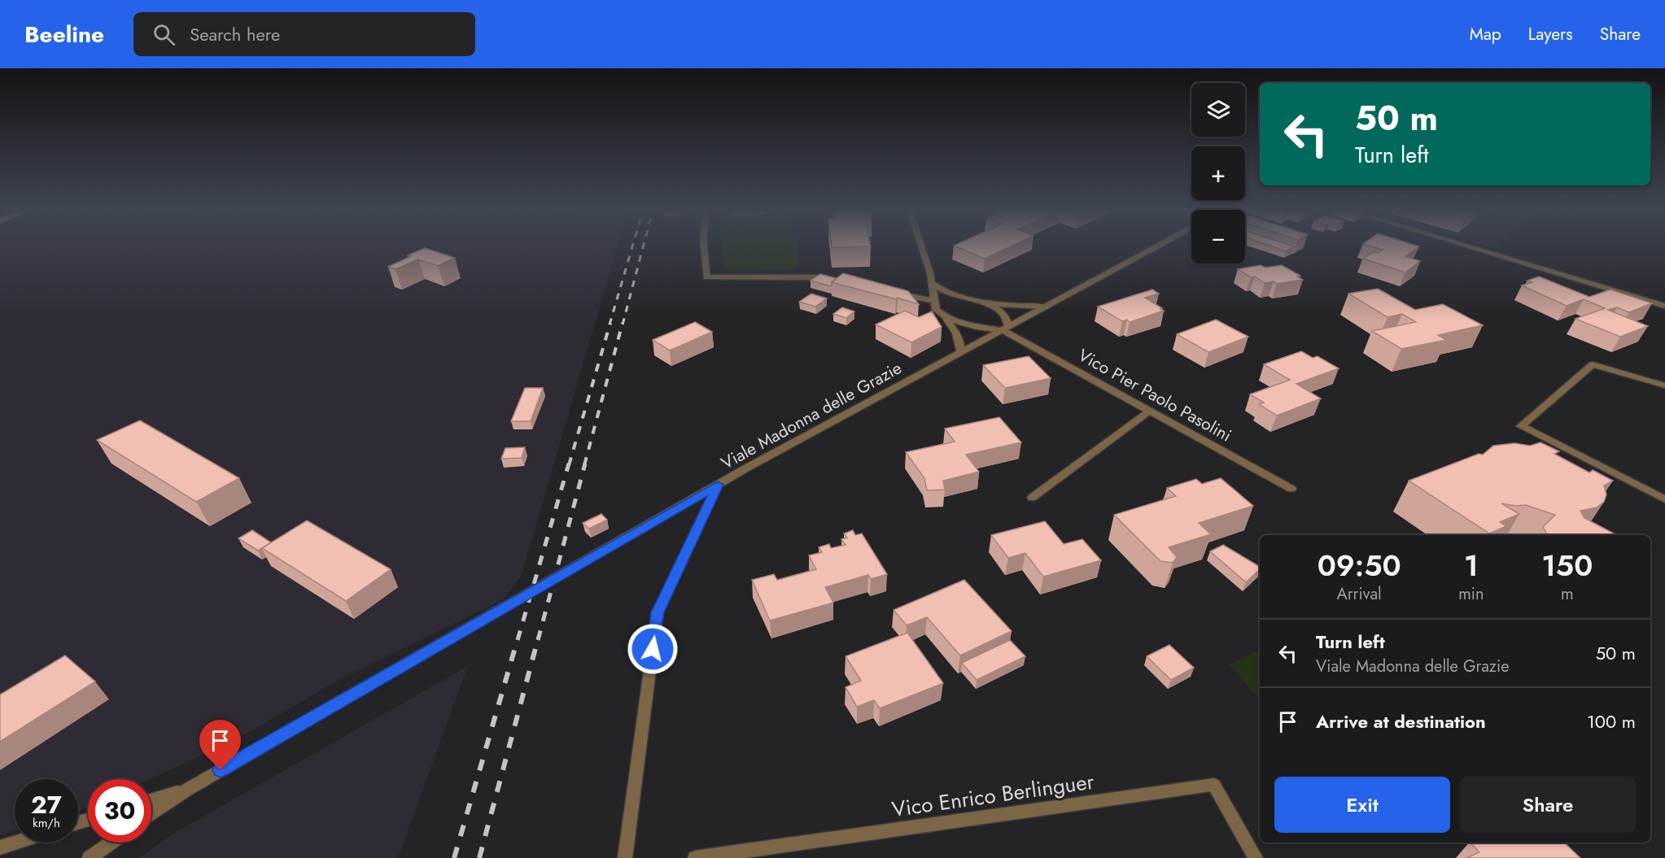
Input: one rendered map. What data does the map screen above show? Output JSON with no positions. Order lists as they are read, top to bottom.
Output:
{
  "streets": {
    "street": ["Vico Pier Paolo Pasolini", "Viale Madonna delle Grazie", "Vico Enrico Berlinguer"]
  },
  "crossings": [
    ["Vico Pier Paolo Pasolini", "Viale Madonna delle Grazie"]
  ],
  "page": {
    "header": "Beeline",
    "search": "Search here",
    "nav": ["Map", "Layers", "Share"],
    "map_buttons": ["+", "−"],
    "turn": ["50 m", "Turn left"],
    "eta": [
      "09:50",
      "Arrival",
      "1",
      "min",
      "150",
      "m"
    ],
    "list": [
      {
        "name": "Turn left",
        "note": "Viale Madonna delle Grazie",
        "value": "50 m"
      },
      {
        "name": "Arrive at destination",
        "value": "100 m"
      }
    ],
    "buttons": ["Exit", "Share"],
    "speed": "27 km/h",
    "limit": "30"
  }
}
